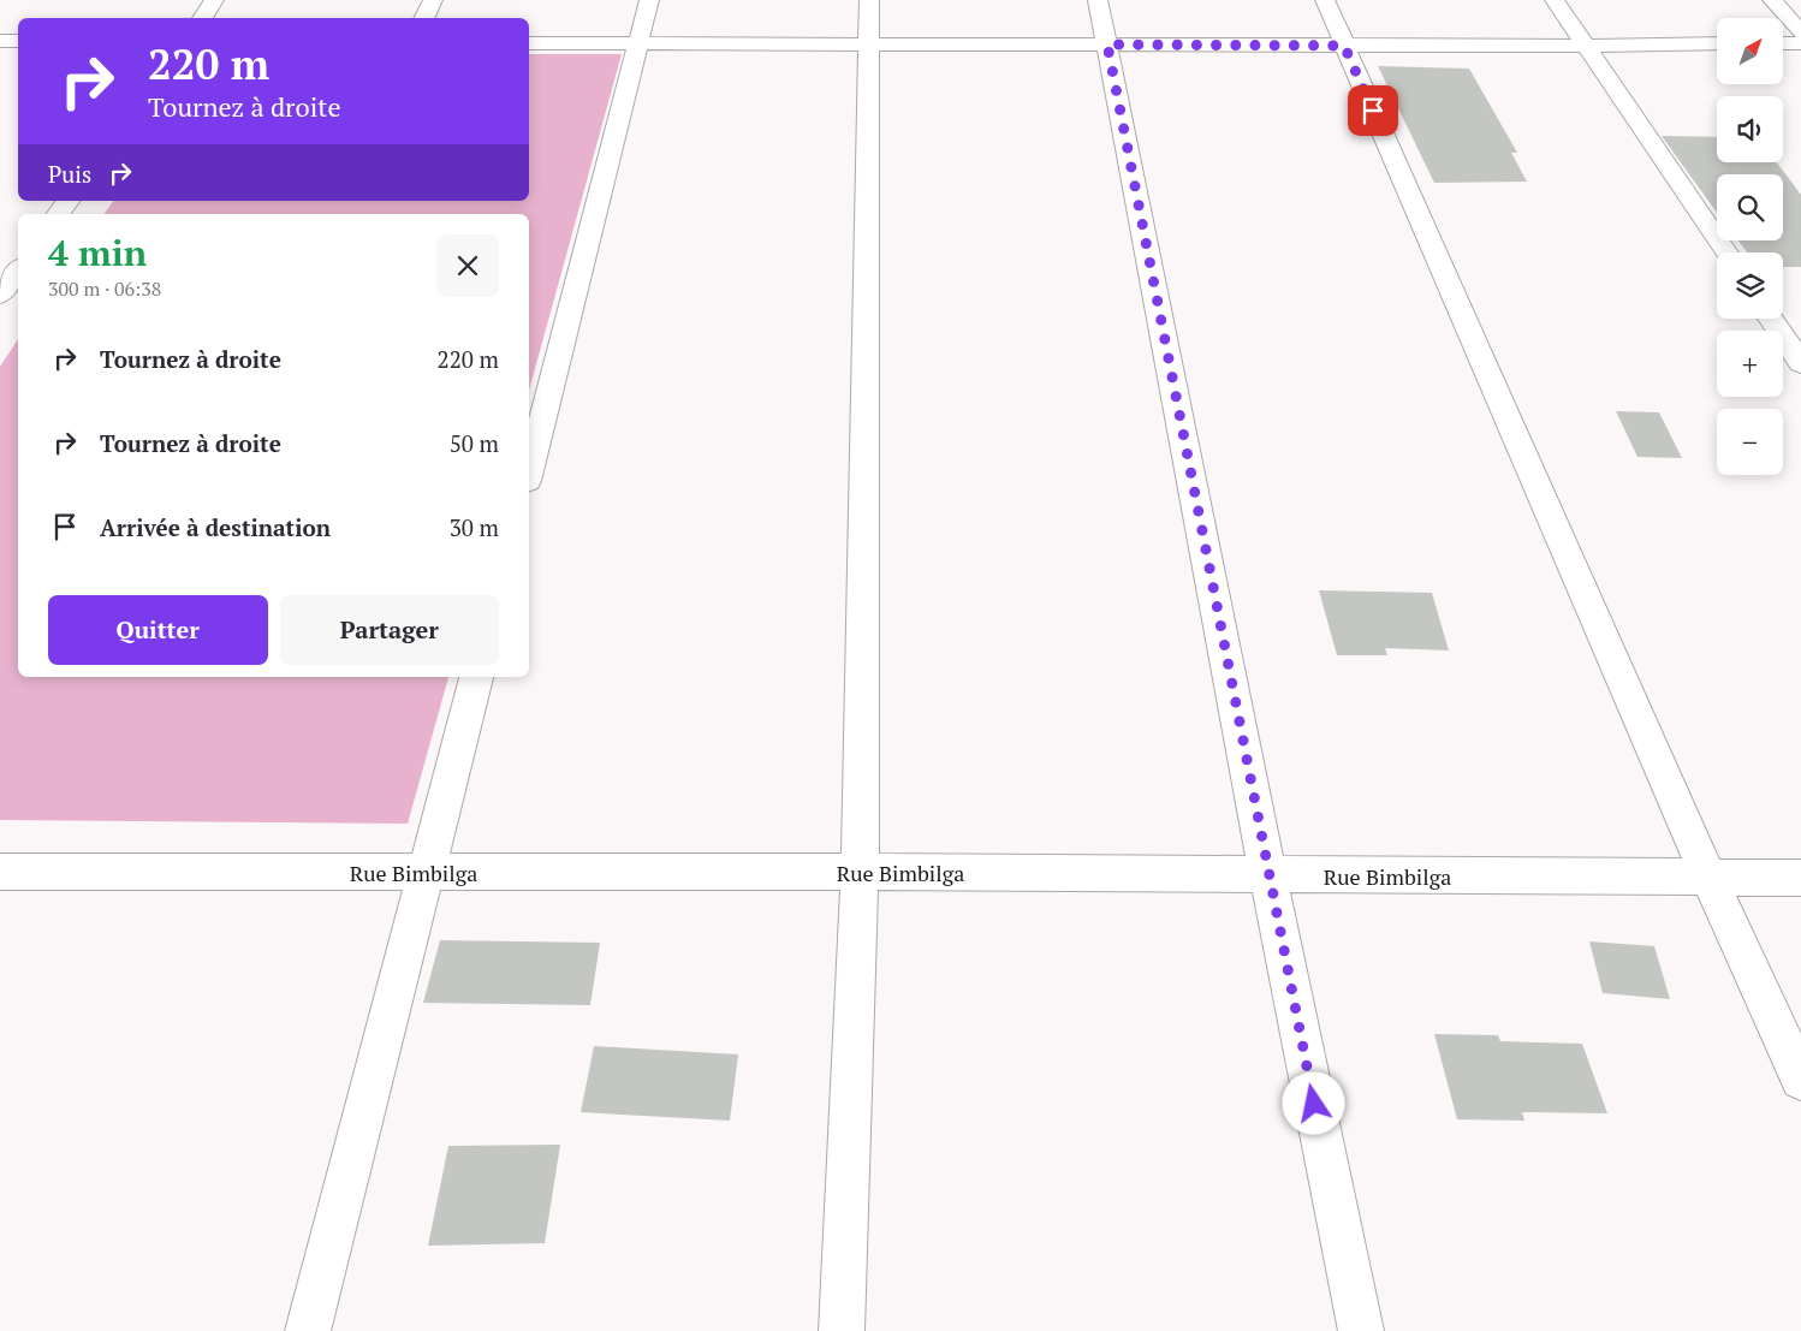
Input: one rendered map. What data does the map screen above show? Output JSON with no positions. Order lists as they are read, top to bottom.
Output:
{
  "streets": {
    "street": ["Rue Bimbilga"]
  },
  "north": "top right",
  "page": {
    "map_buttons": ["+", "−"],
    "turn": ["220 m", "Tournez à droite"],
    "then": "Puis",
    "heading": ["4 min", "300 m · 06:38"],
    "list": [
      {
        "name": "Tournez à droite",
        "value": "220 m"
      },
      {
        "name": "Tournez à droite",
        "value": "50 m"
      },
      {
        "name": "Arrivée à destination",
        "value": "30 m"
      }
    ],
    "buttons": ["Quitter", "Partager"]
  }
}
